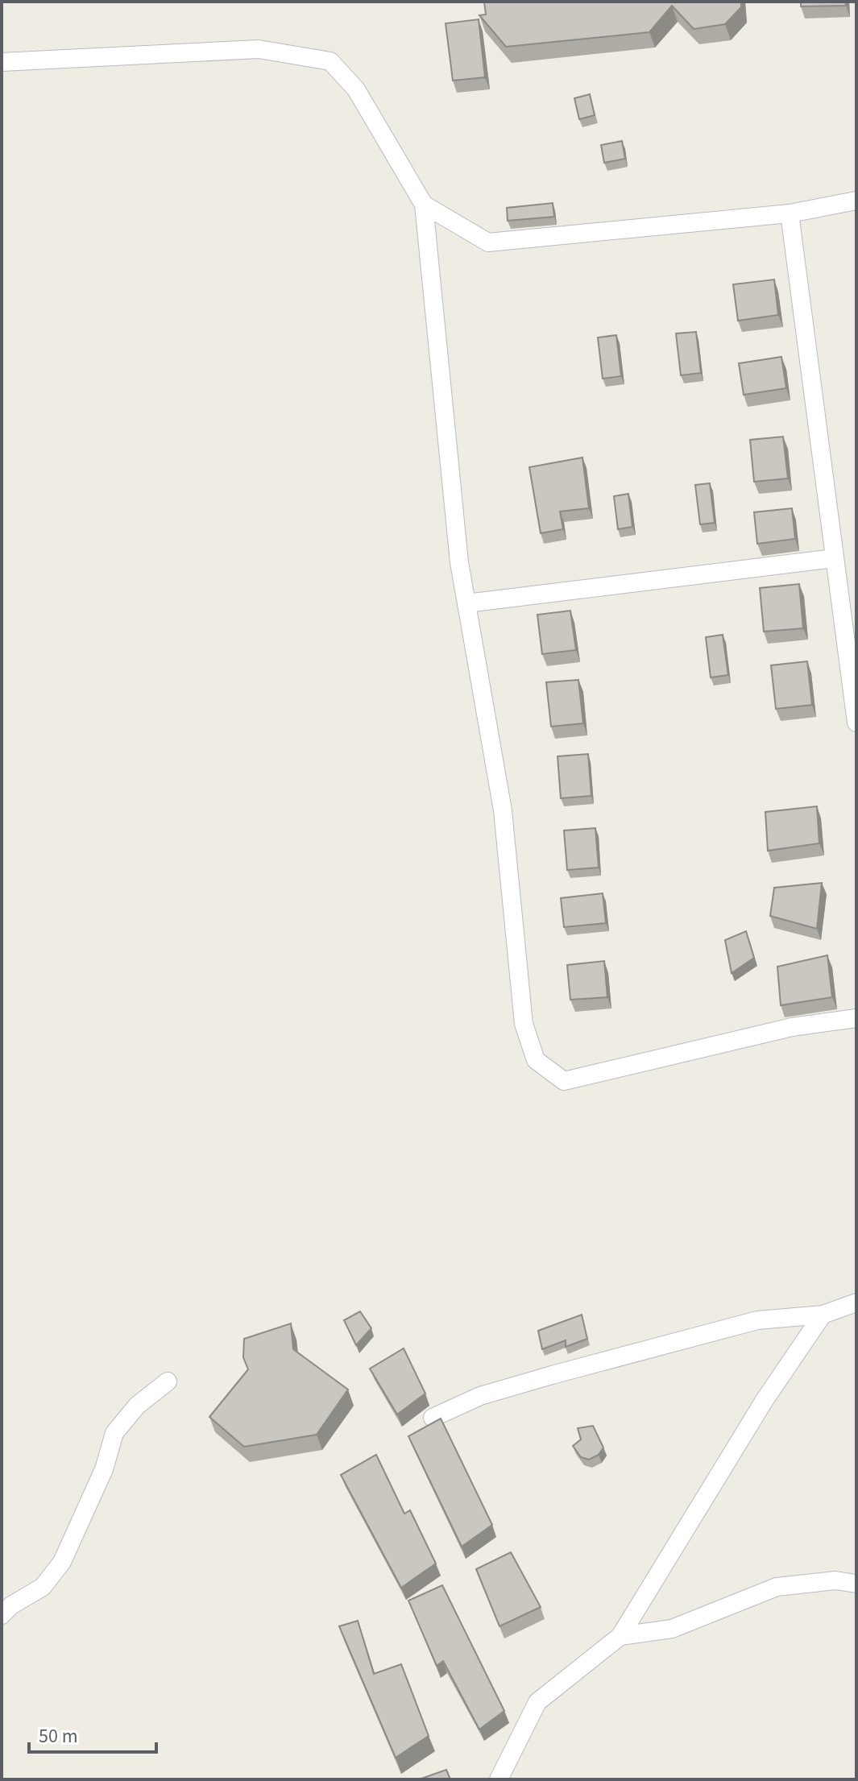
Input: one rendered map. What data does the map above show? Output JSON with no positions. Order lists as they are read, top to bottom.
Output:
{
  "scale_bar": "50 m"
}
